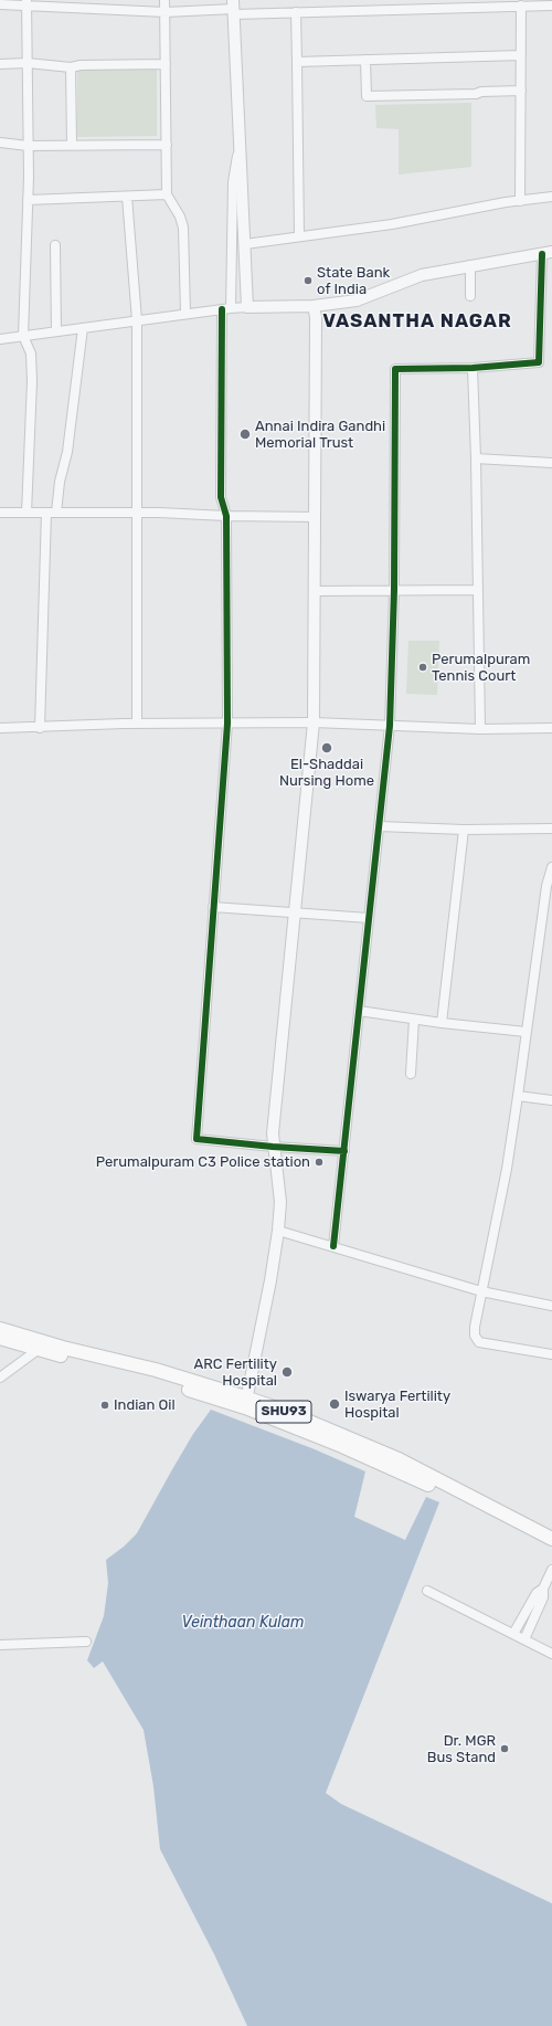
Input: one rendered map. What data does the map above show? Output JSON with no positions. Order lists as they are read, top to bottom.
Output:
{
  "streets": {
    "main road": ["SHU93"]
  },
  "districts": ["VASANTHA NAGAR"],
  "water": ["Veinthaan Kulam"],
  "places": [
    "State Bank of India",
    "Annai Indira Gandhi Memorial Trust",
    "Perumalpuram Tennis Court",
    "El-Shaddai Nursing Home",
    "Perumalpuram C3 Police station",
    "ARC Fertility Hospital",
    "Iswarya Fertility Hospital",
    "Indian Oil",
    "Dr. MGR Bus Stand"
  ]
}
